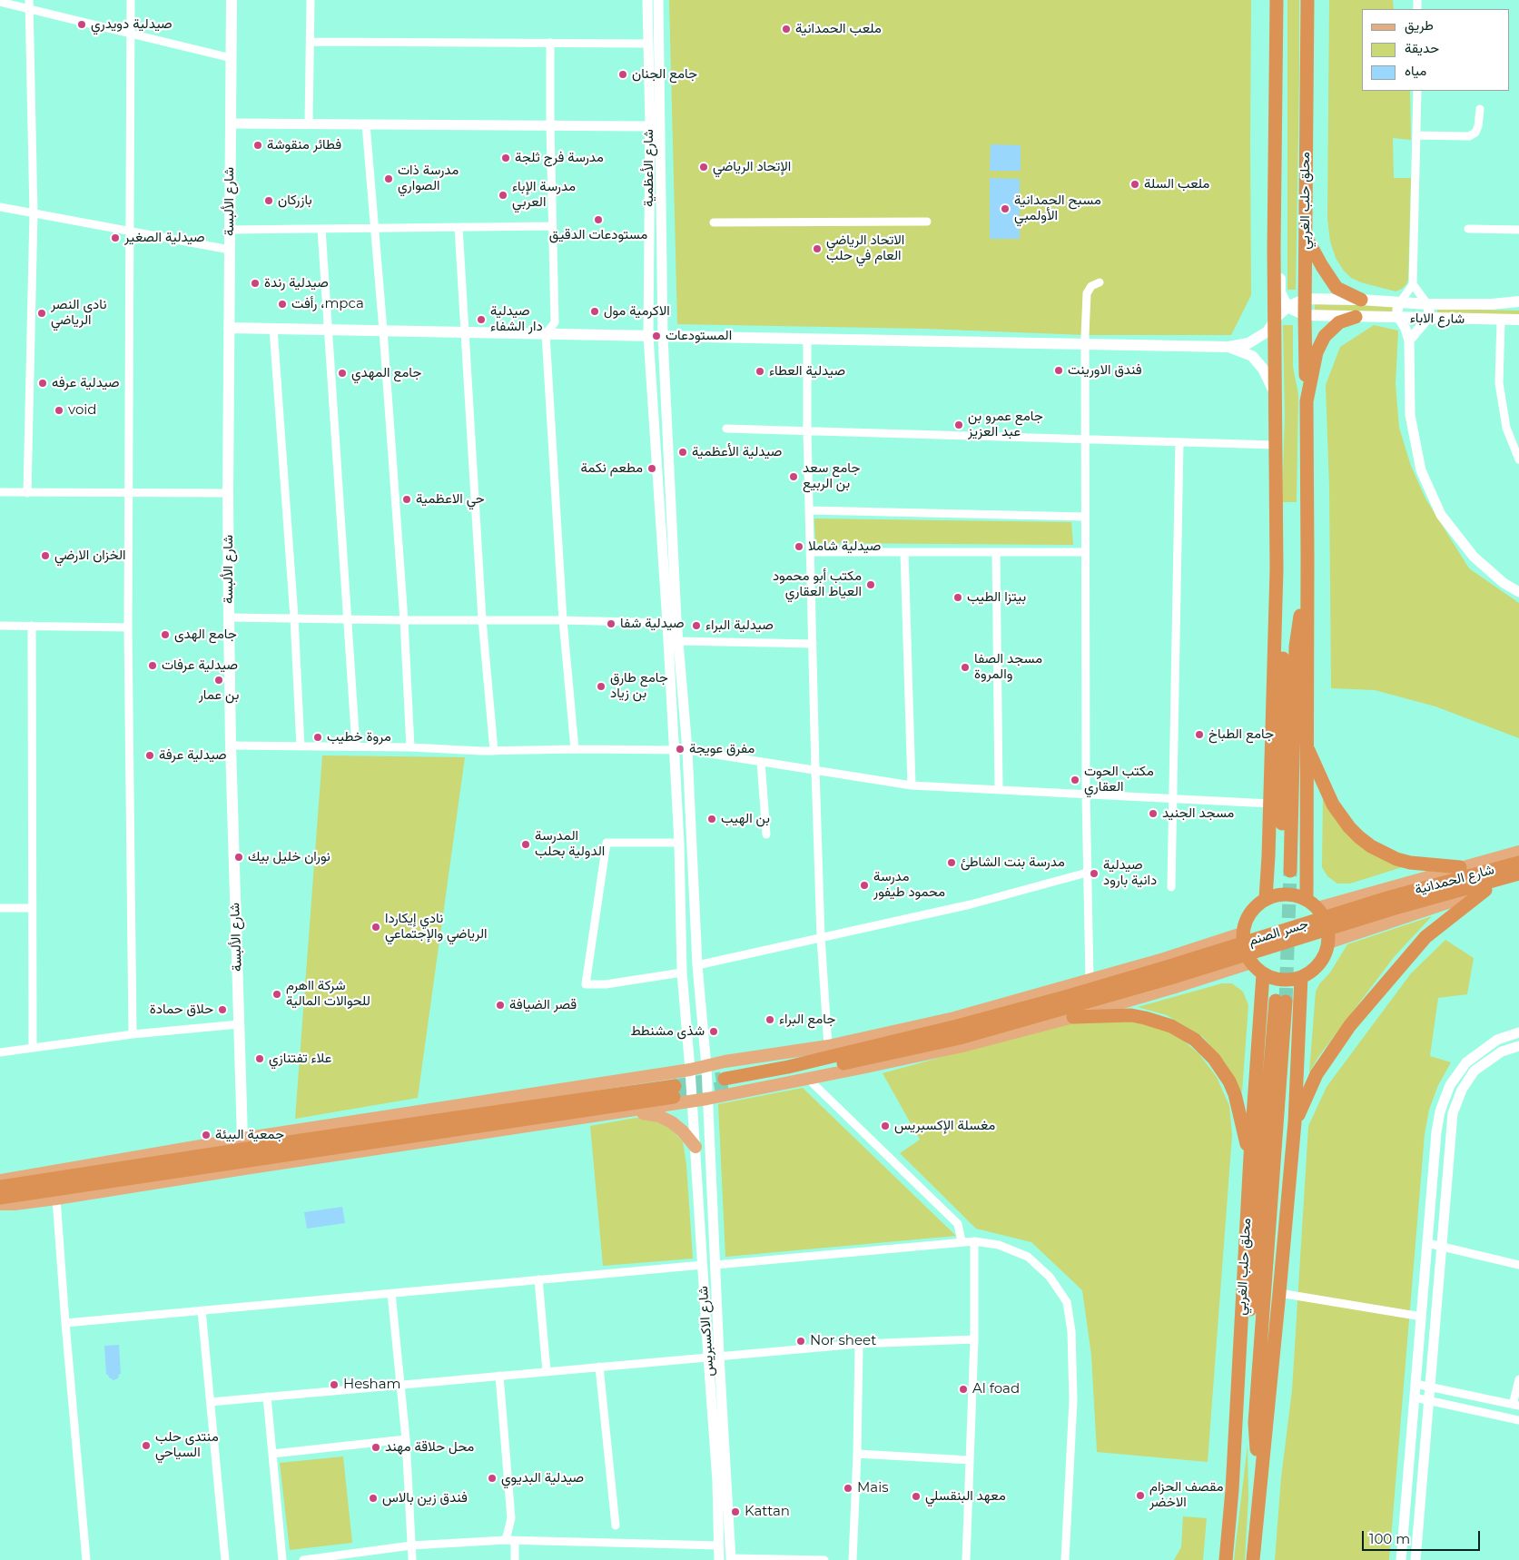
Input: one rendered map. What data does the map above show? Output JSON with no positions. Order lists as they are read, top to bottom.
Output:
{
  "streets": {
    "highway": ["محلق حلب الغربي", "شارع الحمدانية", "جسر الصنم"],
    "main road": ["شارع الألبسة", "شارع الاباء"],
    "street": ["شارع الأعظمية", "شارع الاكسبريس"]
  },
  "crossings": [
    ["شارع الأعظمية", "شارع الاكسبريس"],
    ["محلق حلب الغربي", "شارع الاباء"],
    ["شارع الحمدانية", "جسر الصنم"]
  ],
  "places": [
    "صيدلية دويدري",
    "ملعب الحمدانية",
    "جامع الجنان",
    "فطائر منقوشة",
    "مدرسة فرج ثلجة",
    "الإتحاد الرياضي",
    "مدرسة ذات الصواري",
    "ملعب السلة",
    "مدرسة الإباء العربي",
    "بازركان",
    "مسبح الحمدانية الأولمبي",
    "مستودعات الدقيق",
    "صيدلية الصغير",
    "الاتحاد الرياضي العام في حلب",
    "صيدلية رندة",
    "رأفت ،mpca",
    "الاكرمية مول",
    "نادي النصر الرياضي",
    "صيدلية دار الشفاء",
    "المستودعات",
    "فندق الاورينت",
    "صيدلية العطاء",
    "جامع المهدي",
    "صيدلية عرفه",
    "void",
    "جامع عمرو بن عبد العزيز",
    "صيدلية الأعظمية",
    "مطعم نكمة",
    "جامع سعد بن الربيع",
    "حي الاعظمية",
    "صيدلية شاملا",
    "الخزان الارضي",
    "مكتب أبو محمود العياط العقاري",
    "بيتزا الطيب",
    "صيدلية شفا",
    "صيدلية البراء",
    "جامع الهدى",
    "صيدلية عرفات",
    "مسجد الصفا والمروة",
    "بن عمار",
    "جامع طارق بن زياد",
    "جامع الطباخ",
    "مروة خطيب",
    "مفرق عويجة",
    "صيدلية عرفة",
    "مكتب الحوت العقاري",
    "مسجد الجنيد",
    "بن الهيب",
    "المدرسة الدولية بحلب",
    "نوران خليل بيك",
    "مدرسة بنت الشاطئ",
    "صيدلية دانية بارود",
    "مدرسة محمود طيفور",
    "نادي إيكاردا الرياضي والإجتماعي",
    "شركة ااهرم للحوالات المالية",
    "قصر الضيافة",
    "حلاق حمادة",
    "جامع البراء",
    "شذى مشنطط",
    "علاء تفتنازي",
    "مغسلة الإكسبريس",
    "جمعية البيئة",
    "Nor sheet",
    "Hesham",
    "Al foad",
    "منتدى حلب السياحي",
    "محل حلاقة مهند",
    "صيدلية البديوي",
    "Mais",
    "مقصف الحزام الاخضر",
    "معهد البنقسلي",
    "فندق زين بالاس",
    "Kattan"
  ],
  "legend": ["طريق", "حديقة", "مياه"],
  "scale_bar": "100 m"
}
